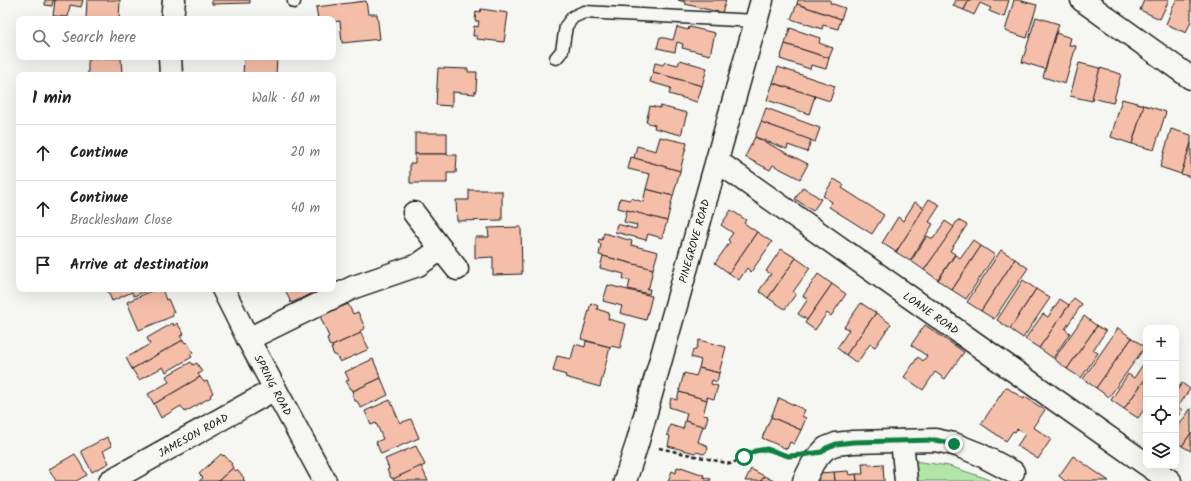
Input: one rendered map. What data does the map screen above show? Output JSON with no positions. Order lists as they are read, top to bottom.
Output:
{
  "streets": {
    "street": [
      "PINEGROVE ROAD",
      "LOANE ROAD",
      "SPRING ROAD",
      "JAMESON ROAD"
    ]
  },
  "crossings": [
    ["PINEGROVE ROAD", "LOANE ROAD"],
    ["SPRING ROAD", "JAMESON ROAD"]
  ],
  "page": {
    "search": "Search here",
    "heading": ["1 min", "Walk · 60 m"],
    "list": [
      ["Continue", "20 m"],
      ["Continue", "Bracklesham Close", "40 m"],
      "Arrive at destination"
    ],
    "map_buttons": ["+", "−"]
  }
}
